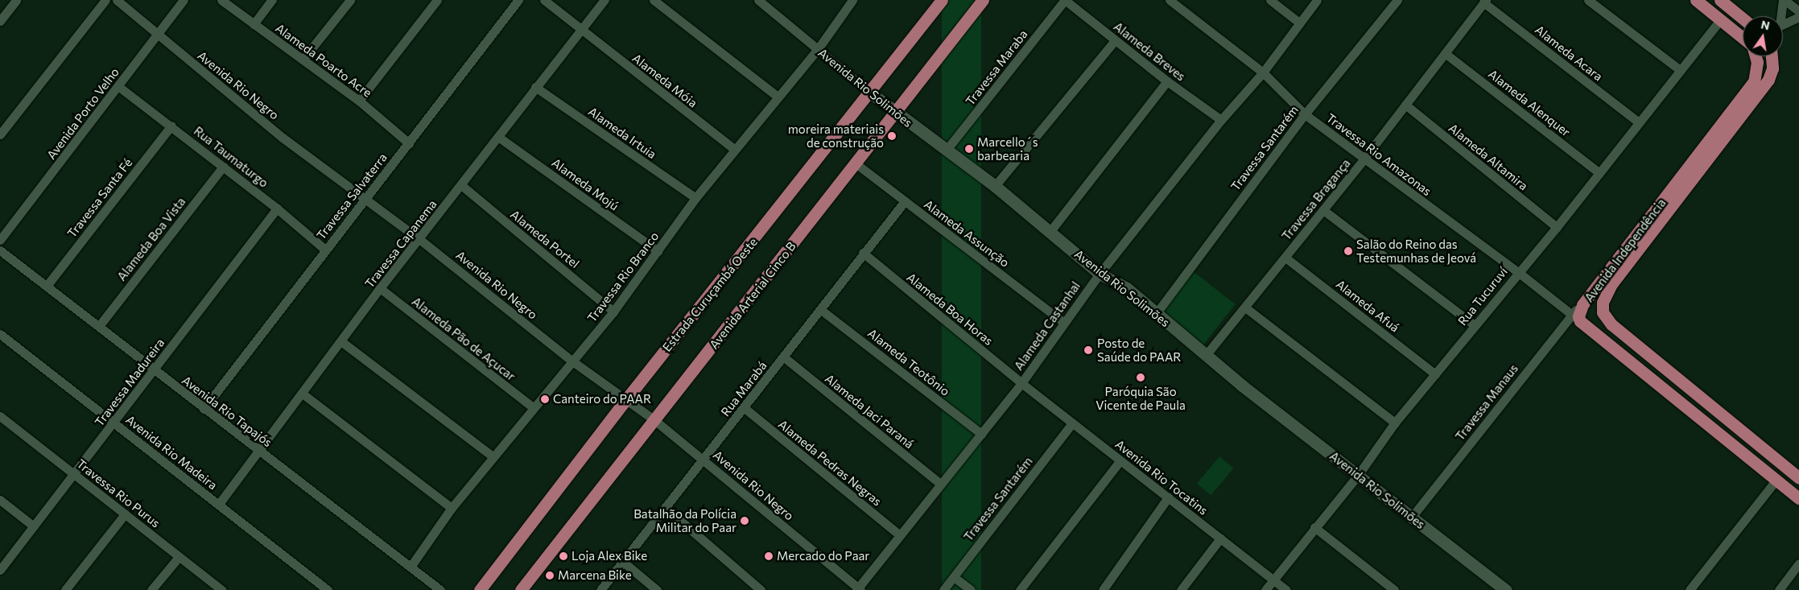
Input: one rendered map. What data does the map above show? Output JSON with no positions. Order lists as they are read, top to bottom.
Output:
{
  "streets": {
    "main road": [
      "Avenida Rio Solimões",
      "Avenida Independência",
      "Estrada Curuçambá Oeste",
      "Avenida Arterial Cinco B"
    ],
    "street": [
      "Alameda Breves",
      "Alameda Acara",
      "Alameda Poarto Acre",
      "Travessa Maraba",
      "Alameda Móia",
      "Avenida Rio Negro",
      "Alameda Alenquer",
      "Avenida Porto Velho",
      "Alameda Irtuia",
      "Travessa Santarém",
      "Travessa Rio Amazonas",
      "Rua Taumaturgo",
      "Alameda Altamira",
      "Alameda Mojú",
      "Travessa Salvaterra",
      "Travessa Santa Fé",
      "Travessa Bragança",
      "Alameda Assunção",
      "Alameda Boa Vista",
      "Alameda Portel",
      "Travessa Capanema",
      "Travessa Rio Branco",
      "Rua Tucuruví",
      "Alameda Afuá",
      "Alameda Boa Horas",
      "Alameda Castanhal",
      "Alameda Pão de Açucar",
      "Alameda Teotônio",
      "Travessa Madureira",
      "Rua Marabá",
      "Travessa Manaus",
      "Avenida Rio Tapajós",
      "Alameda Jaci Paraná",
      "Avenida Rio Madeira",
      "Alameda Pedras Negras",
      "Avenida Rio Tocatins",
      "Travessa Rio Purus"
    ]
  },
  "crossings": [
    ["Alameda Breves", "Travessa Maraba"],
    ["Alameda Breves", "Alameda Castanhal"],
    ["Alameda Acara", "Travessa Bragança"],
    ["Alameda Acara", "Rua Tucuruví"],
    ["Alameda Poarto Acre", "Travessa Salvaterra"],
    ["Travessa Maraba", "Avenida Rio Solimões"],
    ["Alameda Móia", "Travessa Capanema"],
    ["Alameda Móia", "Travessa Rio Branco"],
    ["Avenida Rio Negro", "Avenida Porto Velho"],
    ["Avenida Rio Negro", "Travessa Salvaterra"],
    ["Avenida Rio Negro", "Travessa Capanema"],
    ["Avenida Rio Negro", "Travessa Rio Branco"],
    ["Avenida Rio Negro", "Estrada Curuçambá Oeste"],
    ["Avenida Rio Negro", "Avenida Arterial Cinco B"],
    ["Avenida Rio Negro", "Alameda Castanhal"],
    ["Avenida Rio Negro", "Rua Marabá"],
    ["Avenida Rio Solimões", "Travessa Santarém"],
    ["Avenida Rio Solimões", "Travessa Bragança"],
    ["Avenida Rio Solimões", "Travessa Rio Branco"],
    ["Avenida Rio Solimões", "Estrada Curuçambá Oeste"],
    ["Avenida Rio Solimões", "Avenida Arterial Cinco B"],
    ["Avenida Rio Solimões", "Rua Tucuruví"],
    ["Avenida Rio Solimões", "Alameda Castanhal"],
    ["Avenida Rio Solimões", "Travessa Manaus"],
    ["Alameda Alenquer", "Travessa Bragança"],
    ["Alameda Alenquer", "Rua Tucuruví"],
    ["Avenida Porto Velho", "Rua Taumaturgo"],
    ["Alameda Irtuia", "Travessa Capanema"],
    ["Alameda Irtuia", "Travessa Rio Branco"],
    ["Travessa Santarém", "Travessa Rio Amazonas"],
    ["Travessa Santarém", "Avenida Rio Tocatins"],
    ["Travessa Rio Amazonas", "Travessa Bragança"],
    ["Travessa Rio Amazonas", "Avenida Independência"],
    ["Travessa Rio Amazonas", "Rua Tucuruví"],
    ["Travessa Rio Amazonas", "Alameda Castanhal"],
    ["Travessa Rio Amazonas", "Travessa Manaus"],
    ["Rua Taumaturgo", "Travessa Salvaterra"],
    ["Rua Taumaturgo", "Travessa Santa Fé"],
    ["Rua Taumaturgo", "Alameda Boa Vista"],
    ["Rua Taumaturgo", "Travessa Madureira"],
    ["Alameda Altamira", "Travessa Bragança"],
    ["Alameda Altamira", "Rua Tucuruví"],
    ["Alameda Mojú", "Travessa Capanema"],
    ["Alameda Mojú", "Travessa Rio Branco"],
    ["Travessa Salvaterra", "Avenida Rio Tapajós"],
    ["Travessa Santa Fé", "Avenida Rio Tapajós"],
    ["Travessa Bragança", "Alameda Afuá"],
    ["Alameda Assunção", "Avenida Arterial Cinco B"],
    ["Alameda Assunção", "Alameda Castanhal"],
    ["Alameda Assunção", "Rua Marabá"],
    ["Alameda Boa Vista", "Avenida Rio Tapajós"],
    ["Alameda Portel", "Travessa Capanema"],
    ["Alameda Portel", "Travessa Rio Branco"],
    ["Travessa Capanema", "Alameda Pão de Açucar"],
    ["Travessa Capanema", "Avenida Rio Tapajós"],
    ["Travessa Capanema", "Avenida Rio Madeira"],
    ["Avenida Independência", "Travessa Manaus"],
    ["Travessa Rio Branco", "Alameda Pão de Açucar"],
    ["Travessa Rio Branco", "Avenida Rio Tapajós"],
    ["Rua Tucuruví", "Alameda Afuá"],
    ["Rua Tucuruví", "Avenida Rio Tocatins"],
    ["Alameda Boa Horas", "Alameda Castanhal"],
    ["Alameda Boa Horas", "Rua Marabá"],
    ["Alameda Boa Horas", "Avenida Rio Tocatins"],
    ["Alameda Castanhal", "Alameda Teotônio"],
    ["Alameda Castanhal", "Alameda Jaci Paraná"],
    ["Alameda Castanhal", "Alameda Pedras Negras"],
    ["Alameda Castanhal", "Avenida Rio Tocatins"],
    ["Alameda Teotônio", "Rua Marabá"],
    ["Travessa Madureira", "Avenida Rio Tapajós"],
    ["Travessa Madureira", "Avenida Rio Madeira"],
    ["Travessa Madureira", "Travessa Rio Purus"],
    ["Rua Marabá", "Alameda Jaci Paraná"],
    ["Rua Marabá", "Alameda Pedras Negras"]
  ],
  "places": [
    "moreira materiais de construção",
    "Marcello´s barbearia",
    "Salão do Reino das Testemunhas de Jeová",
    "Posto de Saúde do PAAR",
    "Paróquia São Vicente de Paula",
    "Canteiro do PAAR",
    "Batalhão da Polícia Militar do Paar",
    "Loja Alex Bike",
    "Mercado do Paar",
    "Marcena Bike"
  ],
  "north": "top"
}
